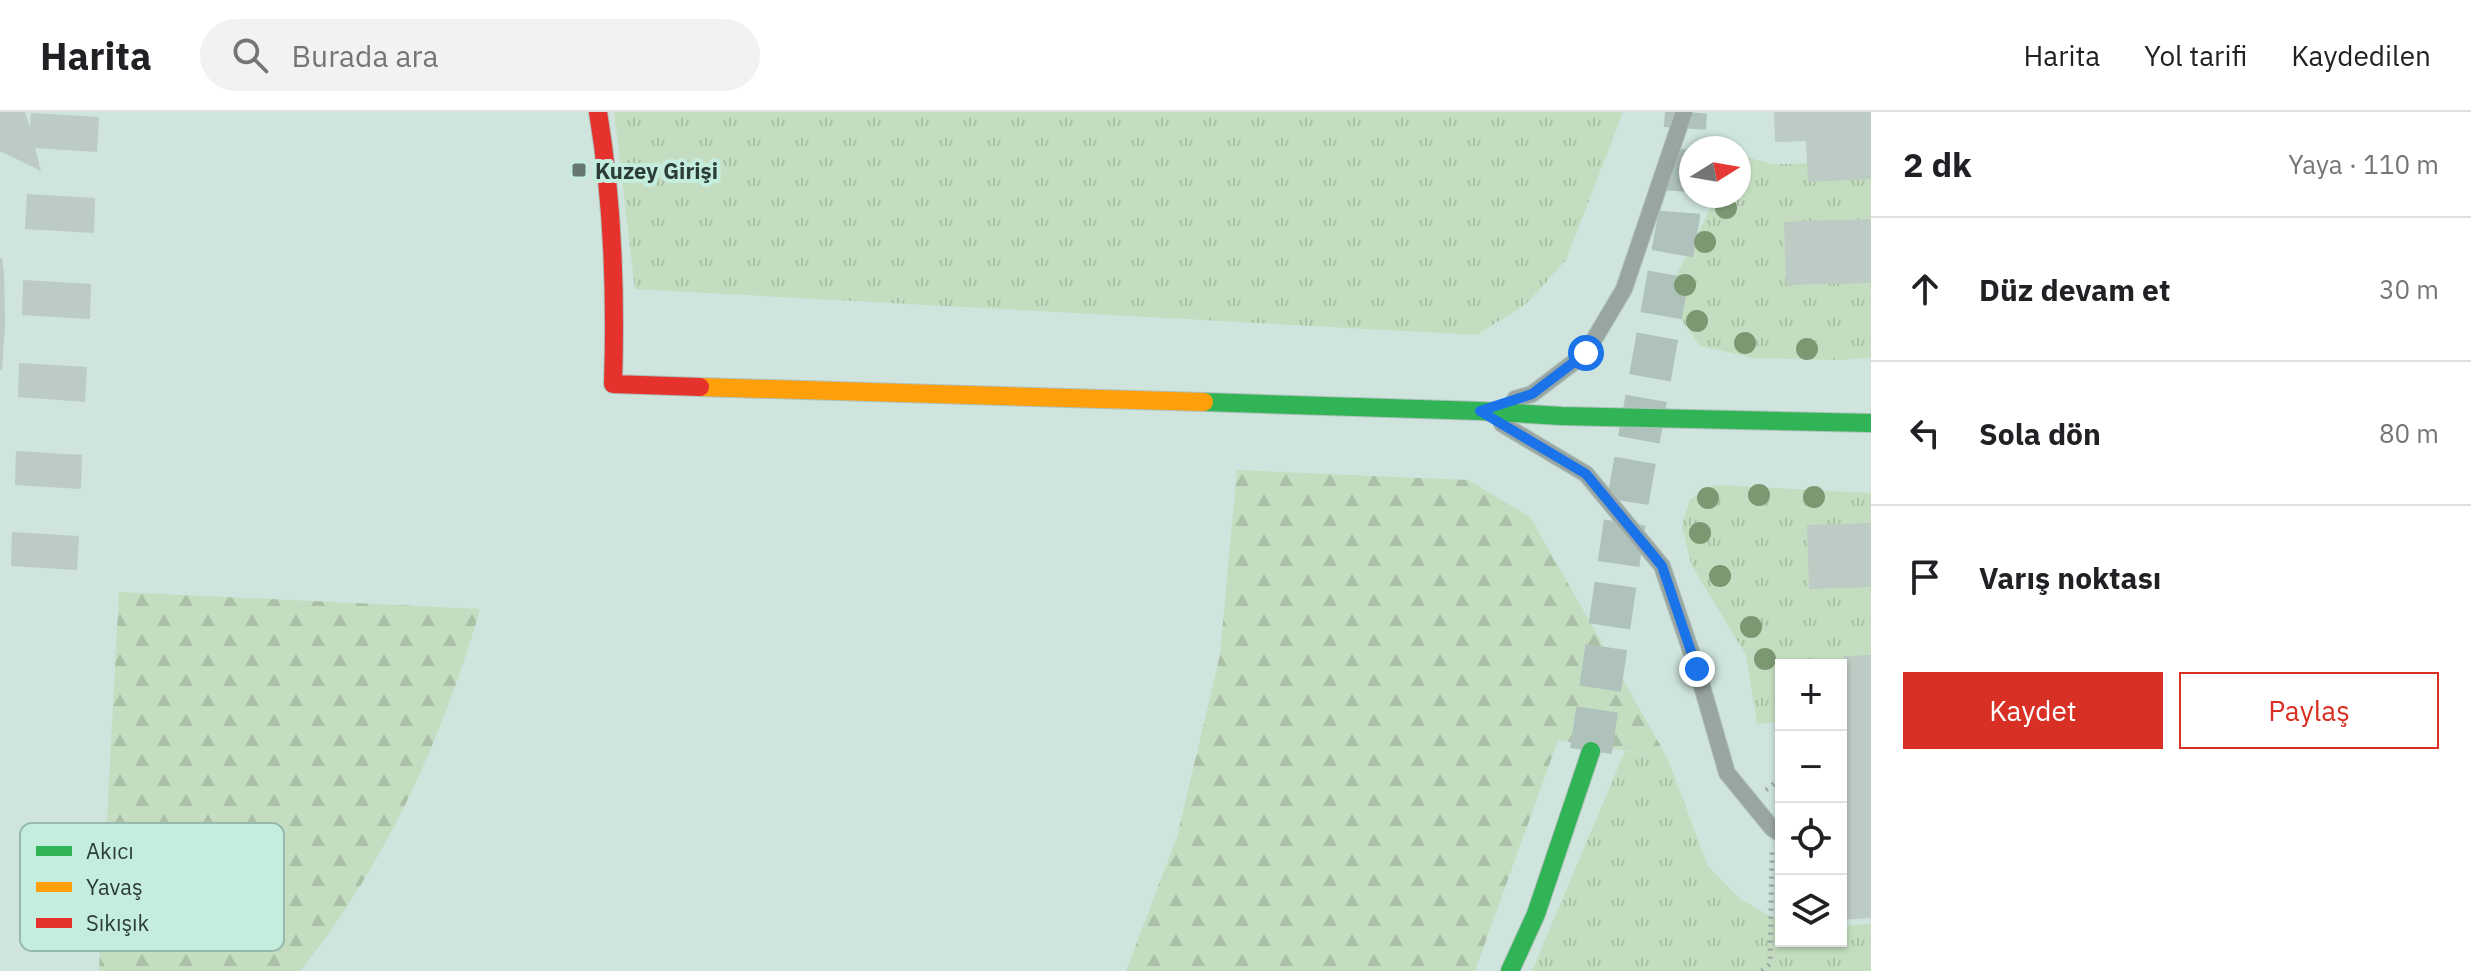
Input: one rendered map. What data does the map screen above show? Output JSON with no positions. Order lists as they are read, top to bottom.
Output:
{
  "places": {
    "transit": ["Kuzey Girişi"]
  },
  "legend": ["Akıcı", "Yavaş", "Sıkışık"],
  "north": "right",
  "page": {
    "header": "Harita",
    "search": "Burada ara",
    "nav": ["Harita", "Yol tarifi", "Kaydedilen"],
    "heading": ["2 dk", "Yaya · 110 m"],
    "list": [
      ["Düz devam et", "30 m"],
      ["Sola dön", "80 m"],
      "Varış noktası"
    ],
    "buttons": ["Kaydet", "Paylaş"],
    "map_buttons": ["+", "−"]
  }
}
